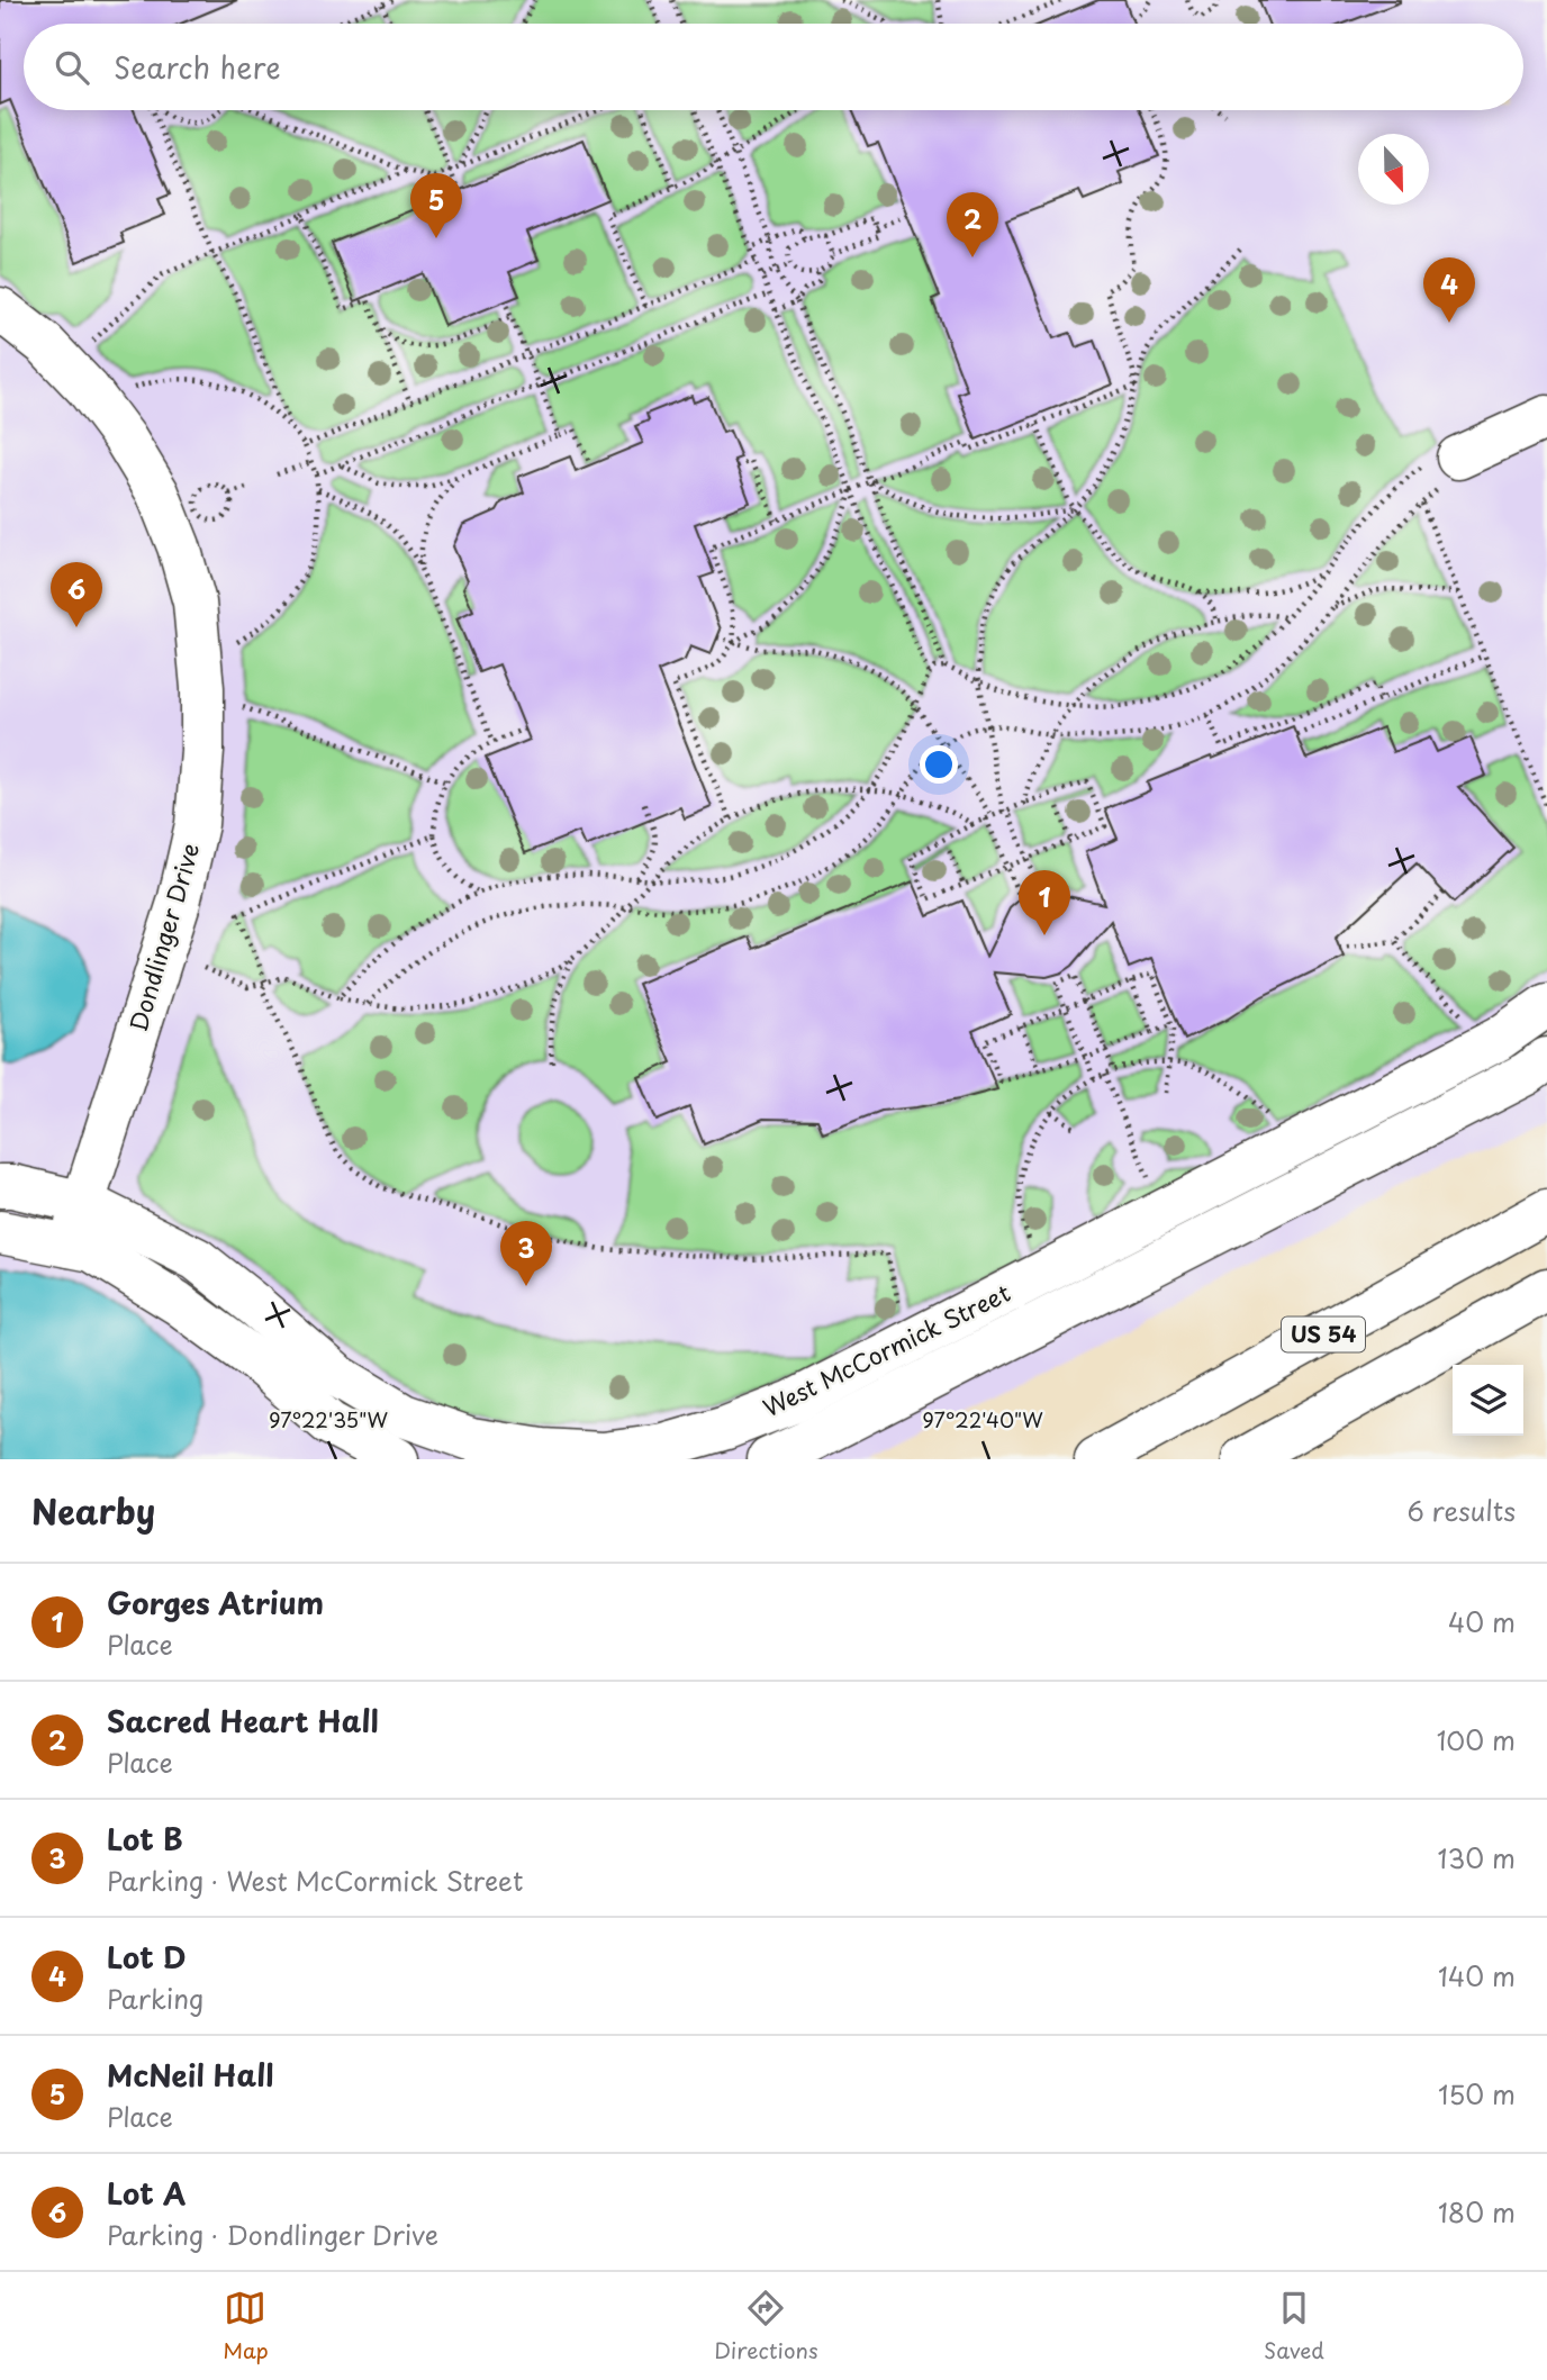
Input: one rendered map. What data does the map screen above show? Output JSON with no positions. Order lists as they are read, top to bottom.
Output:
{
  "streets": {
    "main road": ["Dondlinger Drive", "US 54", "West McCormick Street"]
  },
  "crossings": [
    ["Dondlinger Drive", "West McCormick Street"]
  ],
  "north": "bottom",
  "page": {
    "search": "Search here",
    "pins": [
      "5",
      "2",
      "4",
      "6",
      "1",
      "3"
    ],
    "heading": ["Nearby", "6 results"],
    "list": [
      {
        "mark": "1",
        "name": "Gorges Atrium",
        "note": "Place",
        "value": "40 m"
      },
      {
        "mark": "2",
        "name": "Sacred Heart Hall",
        "note": "Place",
        "value": "100 m"
      },
      {
        "mark": "3",
        "name": "Lot B",
        "note": "Parking · West McCormick Street",
        "value": "130 m"
      },
      {
        "mark": "4",
        "name": "Lot D",
        "note": "Parking",
        "value": "140 m"
      },
      {
        "mark": "5",
        "name": "McNeil Hall",
        "note": "Place",
        "value": "150 m"
      },
      {
        "mark": "6",
        "name": "Lot A",
        "note": "Parking · Dondlinger Drive",
        "value": "180 m"
      }
    ],
    "nav": ["Map", "Directions", "Saved"]
  },
  "coordinates": ["97°22'35\"W", "97°22'40\"W"]
}
